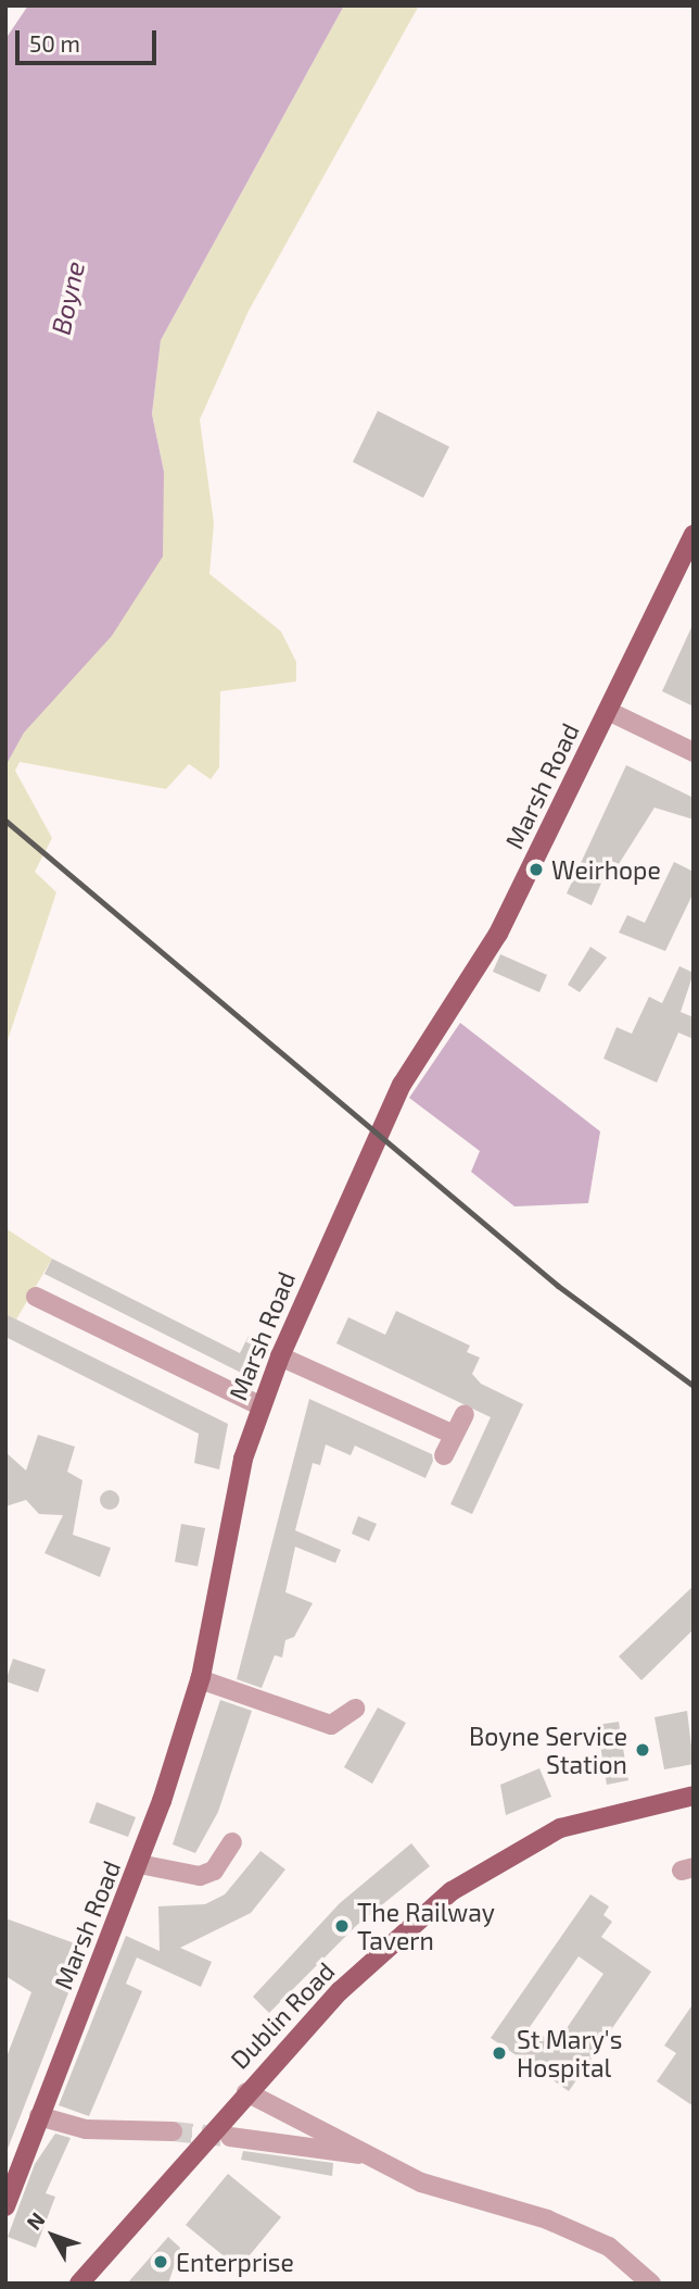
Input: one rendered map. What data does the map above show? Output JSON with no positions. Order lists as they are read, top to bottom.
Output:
{
  "streets": {
    "main road": ["Marsh Road", "Dublin Road"]
  },
  "water": ["Boyne"],
  "places": [
    "Weirhope",
    "Boyne Service Station",
    "The Railway Tavern",
    "St Mary's Hospital",
    "Enterprise"
  ],
  "scale_bar": "50 m",
  "north": "top left"
}
